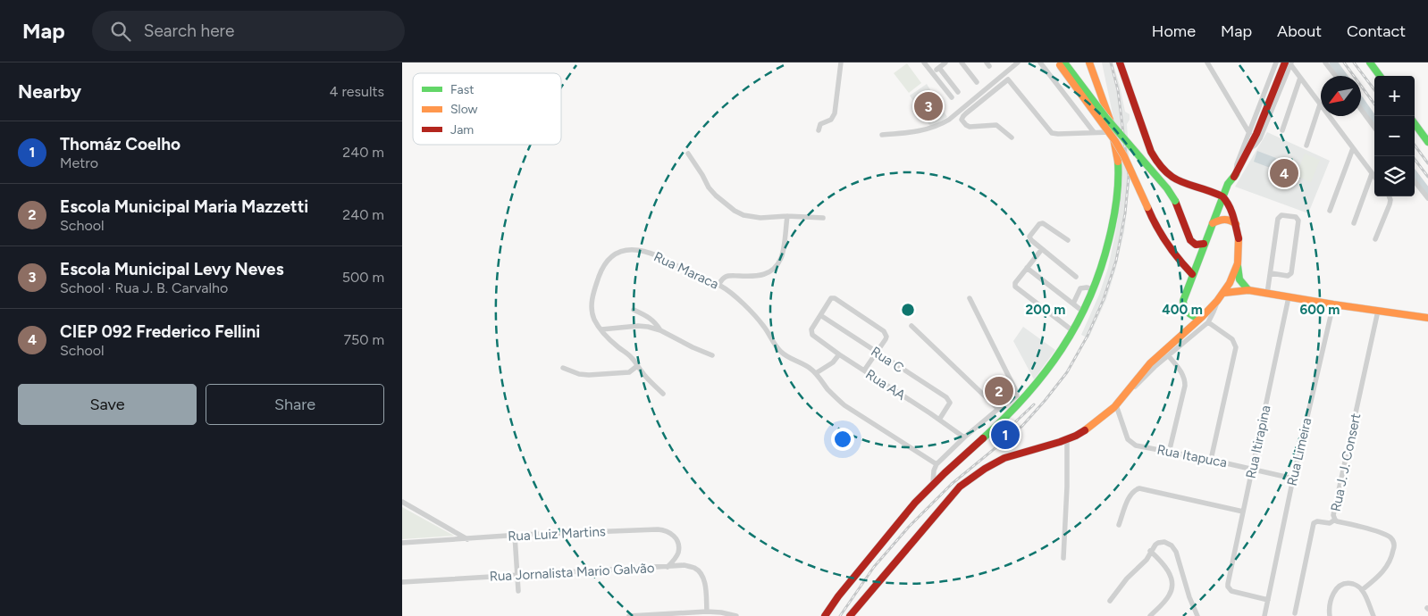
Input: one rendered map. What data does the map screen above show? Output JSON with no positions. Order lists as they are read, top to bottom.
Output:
{
  "streets": {
    "street": [
      "Rua Maraca",
      "Rua C",
      "Rua AA",
      "Rua Itirapina",
      "Rua Limeira",
      "Rua Itapuca",
      "Rua J. J. Consert",
      "Rua Luiz Martins",
      "Rua Jornalista Mario Galvão"
    ]
  },
  "crossings": [
    ["Rua C", "Rua AA"],
    ["Rua Itirapina", "Rua Limeira"],
    ["Rua Itirapina", "Rua Itapuca"],
    ["Rua Limeira", "Rua Itapuca"],
    ["Rua Luiz Martins", "Rua Jornalista Mario Galvão"]
  ],
  "legend": ["Fast", "Slow", "Jam"],
  "north": "bottom left",
  "page": {
    "header": "Map",
    "search": "Search here",
    "nav": [
      "Home",
      "Map",
      "About",
      "Contact"
    ],
    "heading": ["Nearby", "4 results"],
    "map_buttons": ["+", "−"],
    "pins": [
      "3",
      "4",
      "2",
      "1"
    ],
    "list": [
      {
        "mark": "1",
        "name": "Thomáz Coelho",
        "note": "Metro",
        "value": "240 m"
      },
      {
        "mark": "2",
        "name": "Escola Municipal Maria Mazzetti",
        "note": "School",
        "value": "240 m"
      },
      {
        "mark": "3",
        "name": "Escola Municipal Levy Neves",
        "note": "School · Rua J. B. Carvalho",
        "value": "500 m"
      },
      {
        "mark": "4",
        "name": "CIEP 092 Frederico Fellini",
        "note": "School",
        "value": "750 m"
      }
    ],
    "buttons": ["Save", "Share"]
  },
  "rings": ["200 m", "400 m", "600 m"]
}
